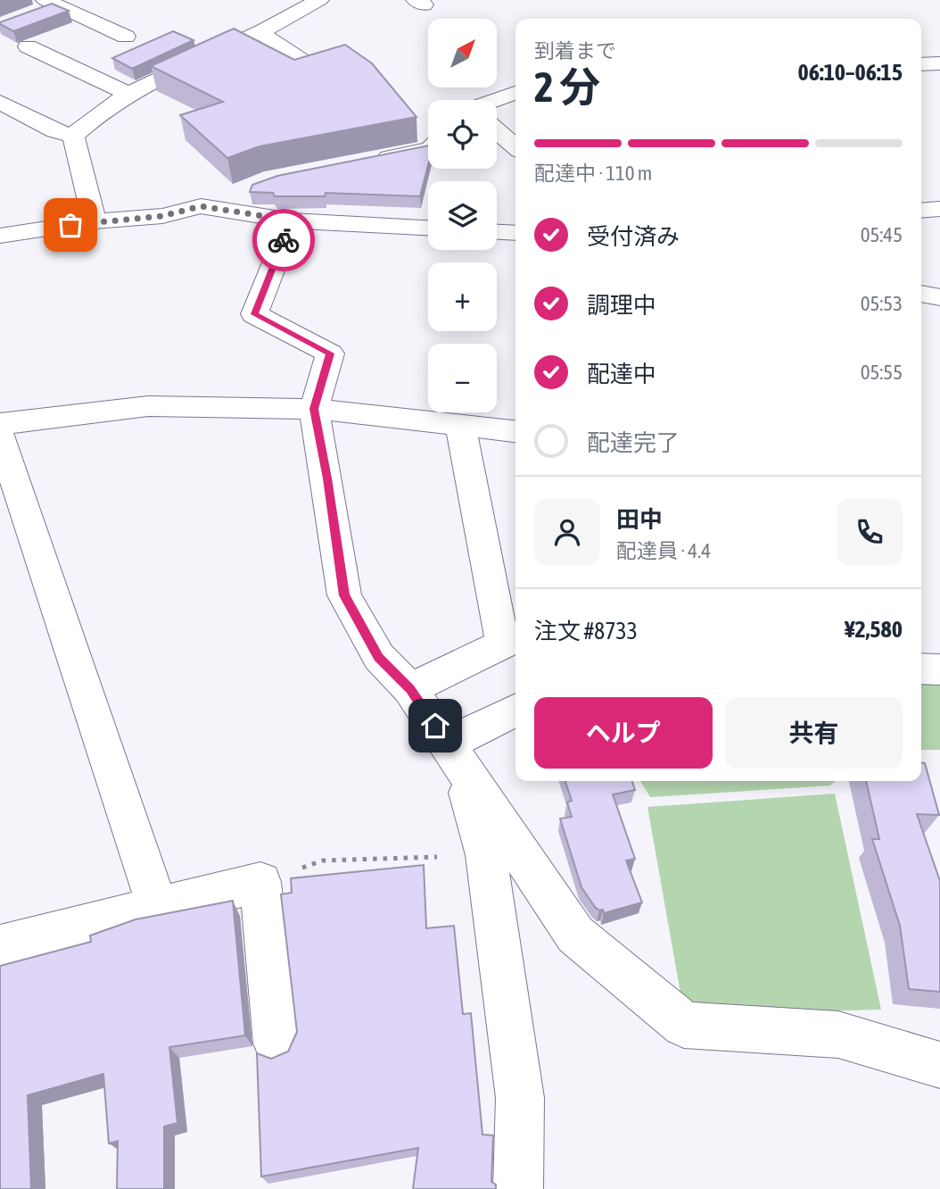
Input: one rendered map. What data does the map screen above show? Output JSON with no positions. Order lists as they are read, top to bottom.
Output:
{
  "north": "top right",
  "page": {
    "map_buttons": ["+", "−"],
    "heading": ["2 分", "到着まで", "06:10–06:15"],
    "panel": [
      "田中",
      "配達員 · 4.4",
      "注文 #8733",
      "¥2,580"
    ],
    "bar": "配達中 · 110 m",
    "list": [
      ["受付済み", "05:45"],
      ["調理中", "05:53"],
      ["配達中", "05:55"],
      "配達完了"
    ],
    "buttons": ["ヘルプ", "共有"]
  }
}
